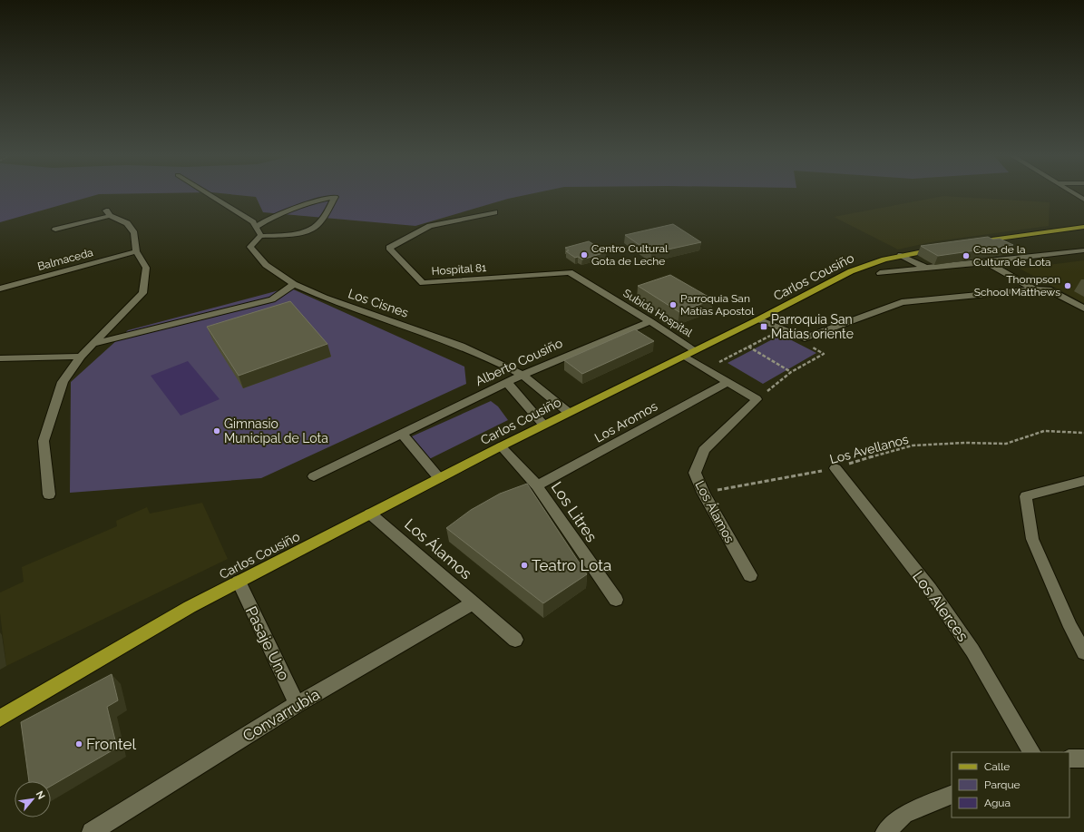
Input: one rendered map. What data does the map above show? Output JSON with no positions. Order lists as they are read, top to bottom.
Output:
{
  "streets": {
    "main road": ["Carlos Cousiño"],
    "street": [
      "Balmaceda",
      "Hospital 81",
      "Los Cisnes",
      "Subida Hospital",
      "Alberto Cousiño",
      "Los Aromos",
      "Los Litres",
      "Los Álamos",
      "Los Alerces",
      "Pasaje Uno",
      "Convarrubia"
    ],
    "path": ["Los Avellanos"]
  },
  "crossings": [
    ["Hospital 81", "Subida Hospital"],
    ["Carlos Cousiño", "Los Cisnes"],
    ["Carlos Cousiño", "Subida Hospital"],
    ["Carlos Cousiño", "Los Litres"],
    ["Carlos Cousiño", "Los Álamos"],
    ["Carlos Cousiño", "Pasaje Uno"],
    ["Los Cisnes", "Alberto Cousiño"],
    ["Subida Hospital", "Alberto Cousiño"],
    ["Los Aromos", "Los Litres"],
    ["Los Avellanos", "Los Álamos"],
    ["Los Avellanos", "Los Alerces"],
    ["Los Álamos", "Convarrubia"],
    ["Pasaje Uno", "Convarrubia"]
  ],
  "places": {
    "other": [
      "Centro Cultural Gota de Leche",
      "Casa de la Cultura de Lota",
      "Thompson School Matthews",
      "Parroquia San Matías Apostol",
      "Gimnasio Municipal de Lota",
      "Teatro Lota",
      "Frontel"
    ],
    "transit": ["Parroquia San Matías oriente"]
  },
  "legend": ["Calle", "Parque", "Agua"],
  "north": "top right"
}
